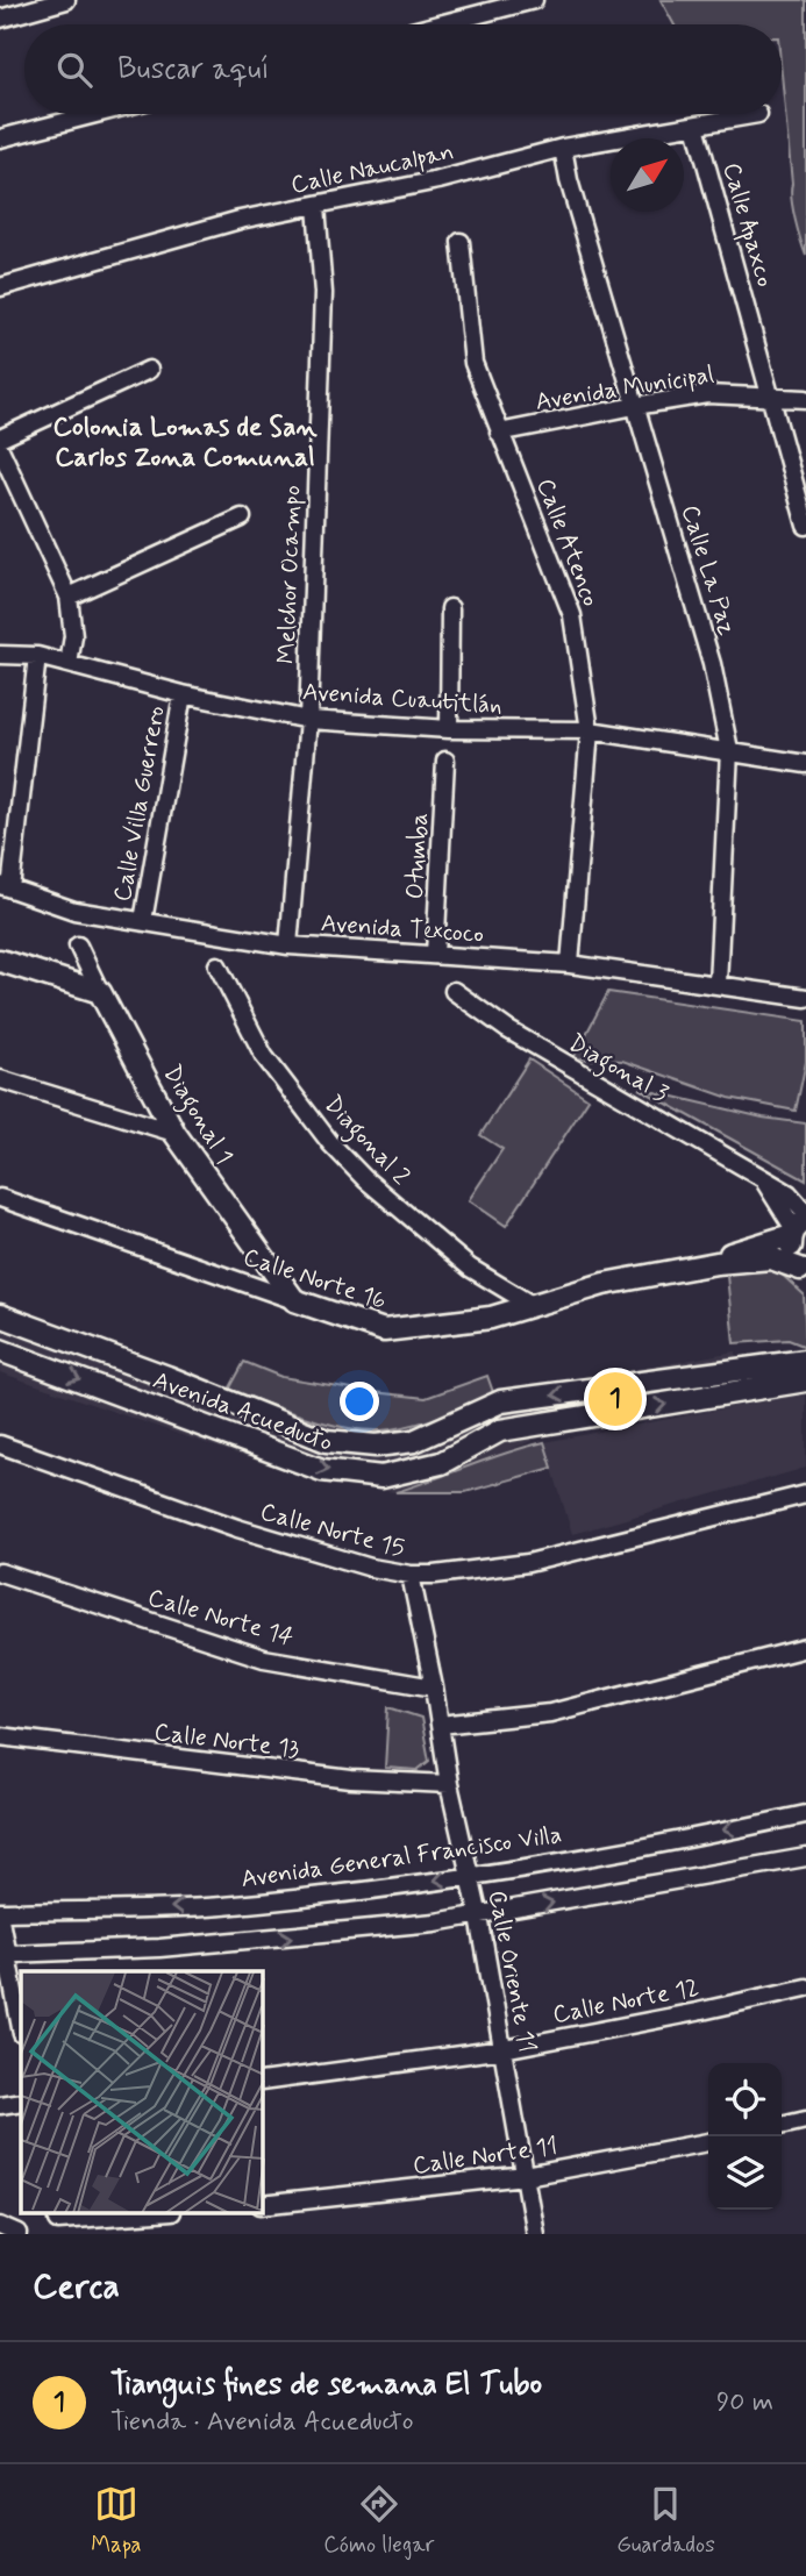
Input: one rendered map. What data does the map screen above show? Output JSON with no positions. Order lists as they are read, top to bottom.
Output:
{
  "streets": {
    "street": [
      "Calle Naucalpan",
      "Calle Apaxco",
      "Avenida Municipal",
      "Calle Atenco",
      "Calle La Paz",
      "Melchor Ocampo",
      "Avenida Cuautitlán",
      "Calle Villa Guerrero",
      "Otumba",
      "Avenida Texcoco",
      "Diagonal 3",
      "Diagonal 1",
      "Diagonal 2",
      "Calle Norte 16",
      "Avenida Acueducto",
      "Calle Norte 15",
      "Calle Norte 14",
      "Calle Norte 13",
      "Avenida General Francisco Villa",
      "Calle Oriente 11",
      "Calle Norte 12",
      "Calle Norte 11"
    ]
  },
  "crossings": [
    ["Calle Naucalpan", "Calle Apaxco"],
    ["Calle Naucalpan", "Calle La Paz"],
    ["Calle Naucalpan", "Melchor Ocampo"],
    ["Calle Apaxco", "Avenida Municipal"],
    ["Avenida Municipal", "Calle Atenco"],
    ["Avenida Municipal", "Calle La Paz"],
    ["Calle Atenco", "Avenida Cuautitlán"],
    ["Calle Atenco", "Avenida Texcoco"],
    ["Calle La Paz", "Avenida Cuautitlán"],
    ["Calle La Paz", "Avenida Texcoco"],
    ["Melchor Ocampo", "Avenida Cuautitlán"],
    ["Melchor Ocampo", "Avenida Texcoco"],
    ["Avenida Cuautitlán", "Calle Villa Guerrero"],
    ["Calle Villa Guerrero", "Avenida Texcoco"],
    ["Otumba", "Avenida Texcoco"],
    ["Diagonal 3", "Calle Norte 16"],
    ["Diagonal 1", "Calle Norte 16"],
    ["Diagonal 2", "Calle Norte 16"],
    ["Calle Norte 15", "Calle Oriente 11"],
    ["Calle Norte 14", "Calle Oriente 11"],
    ["Calle Norte 13", "Calle Oriente 11"],
    ["Avenida General Francisco Villa", "Calle Oriente 11"],
    ["Calle Oriente 11", "Calle Norte 12"],
    ["Calle Oriente 11", "Calle Norte 11"]
  ],
  "districts": ["Colonia Lomas de San Carlos Zona Comunal"],
  "north": "top right",
  "page": {
    "search": "Buscar aquí",
    "pins": "1",
    "heading": "Cerca",
    "list": [
      {
        "mark": "1",
        "name": "Tianguis fines de semana El Tubo",
        "note": "Tienda · Avenida Acueducto",
        "value": "90 m"
      }
    ],
    "nav": ["Mapa", "Cómo llegar", "Guardados"]
  }
}
